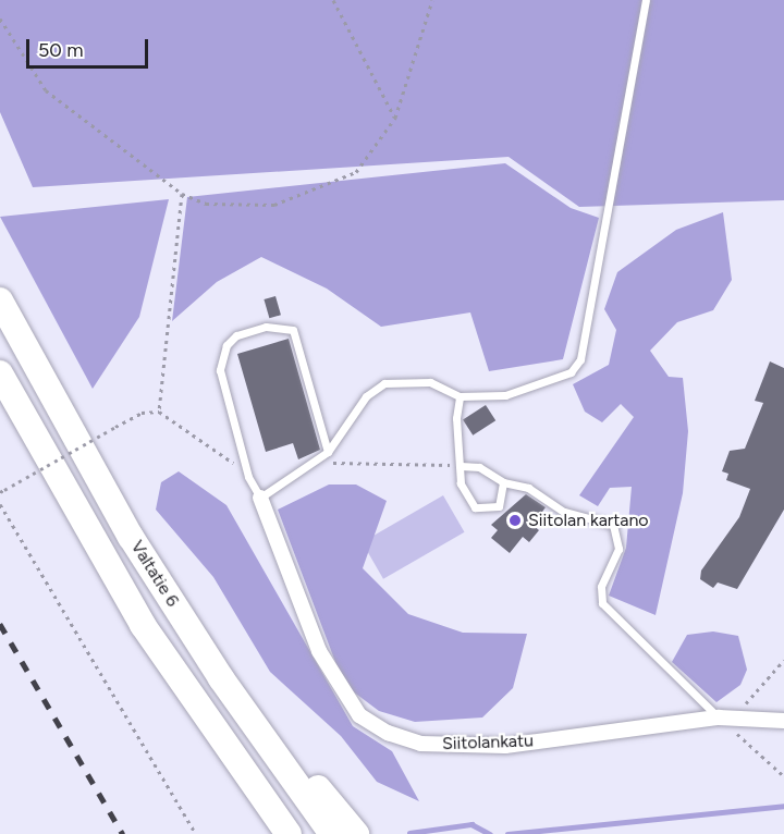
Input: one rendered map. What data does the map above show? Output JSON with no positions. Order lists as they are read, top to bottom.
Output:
{
  "streets": {
    "highway": ["Valtatie 6"],
    "street": ["Siitolankatu"]
  },
  "places": ["Siitolan kartano"],
  "scale_bar": "50 m"
}
